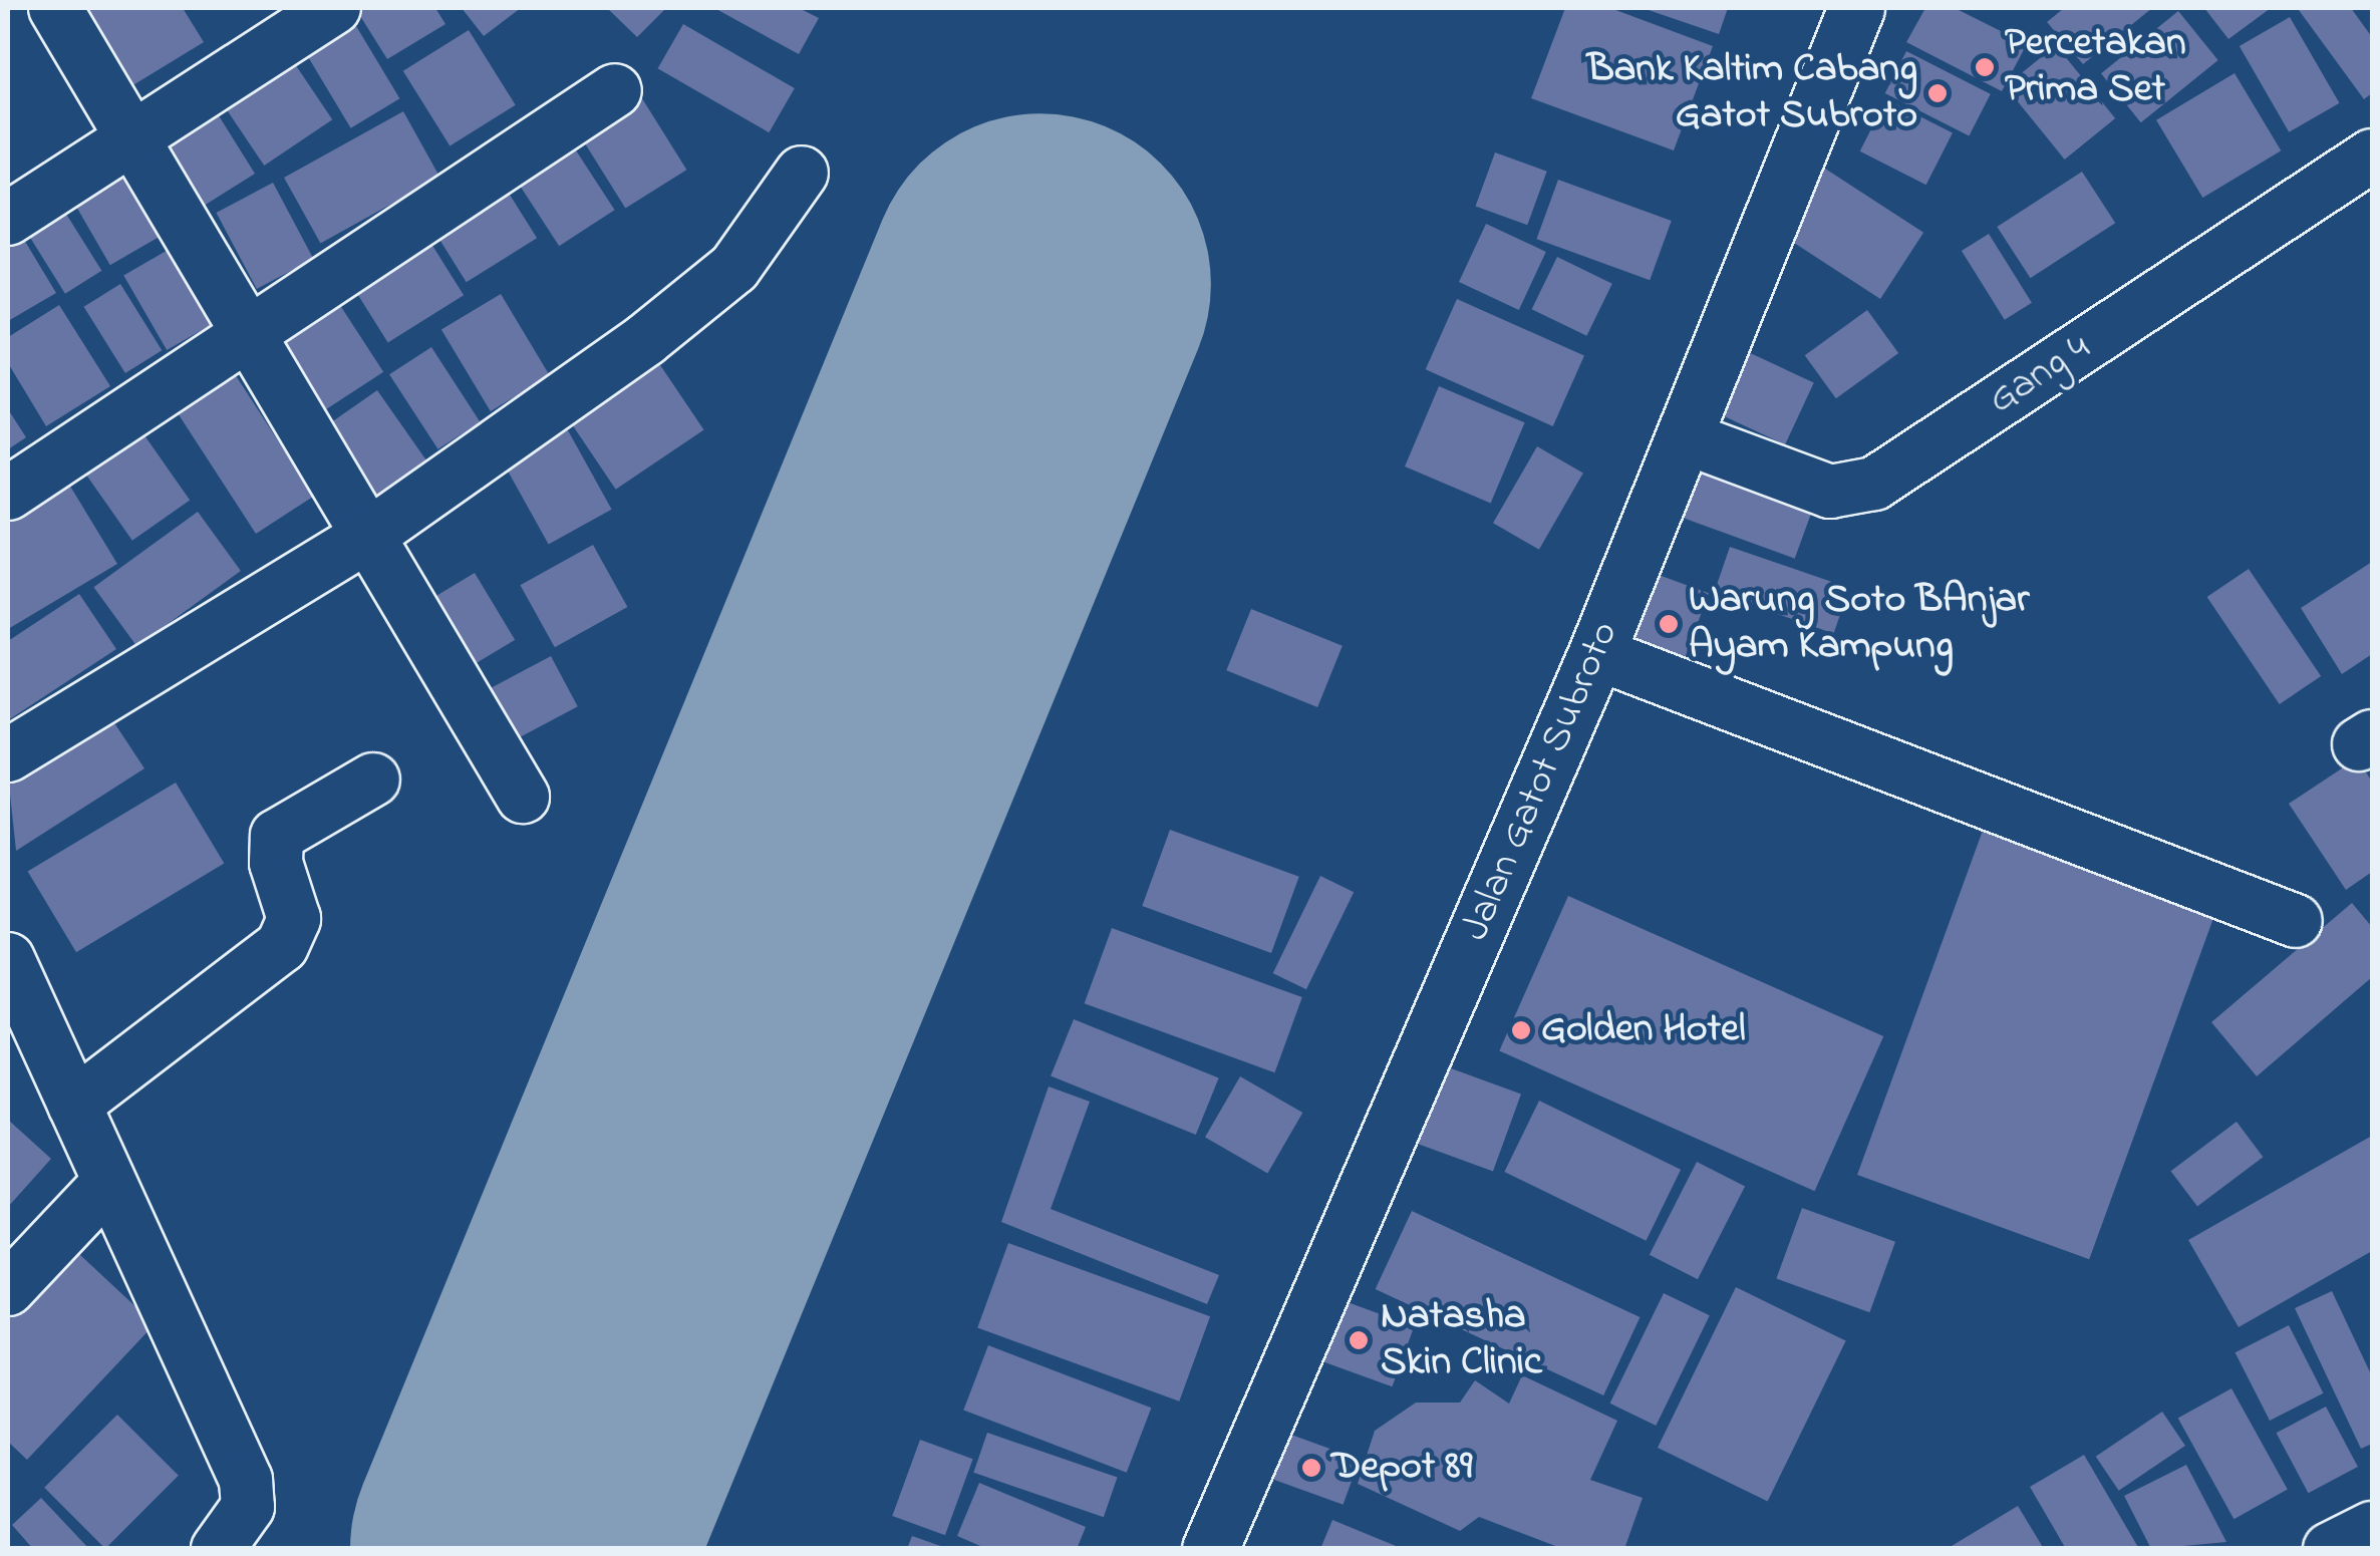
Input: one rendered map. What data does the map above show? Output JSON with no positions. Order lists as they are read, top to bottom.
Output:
{
  "streets": {
    "street": ["Gang 4", "Jalan Gatot Subroto"]
  },
  "crossings": [
    ["Gang 4", "Jalan Gatot Subroto"]
  ],
  "places": [
    "Percetakan Prima Set",
    "Bank Kaltim Cabang Gatot Subroto",
    "Warung Soto BAnjar Ayam Kampung",
    "Golden Hotel",
    "Natasha Skin Clinic",
    "Depot 89"
  ]
}
